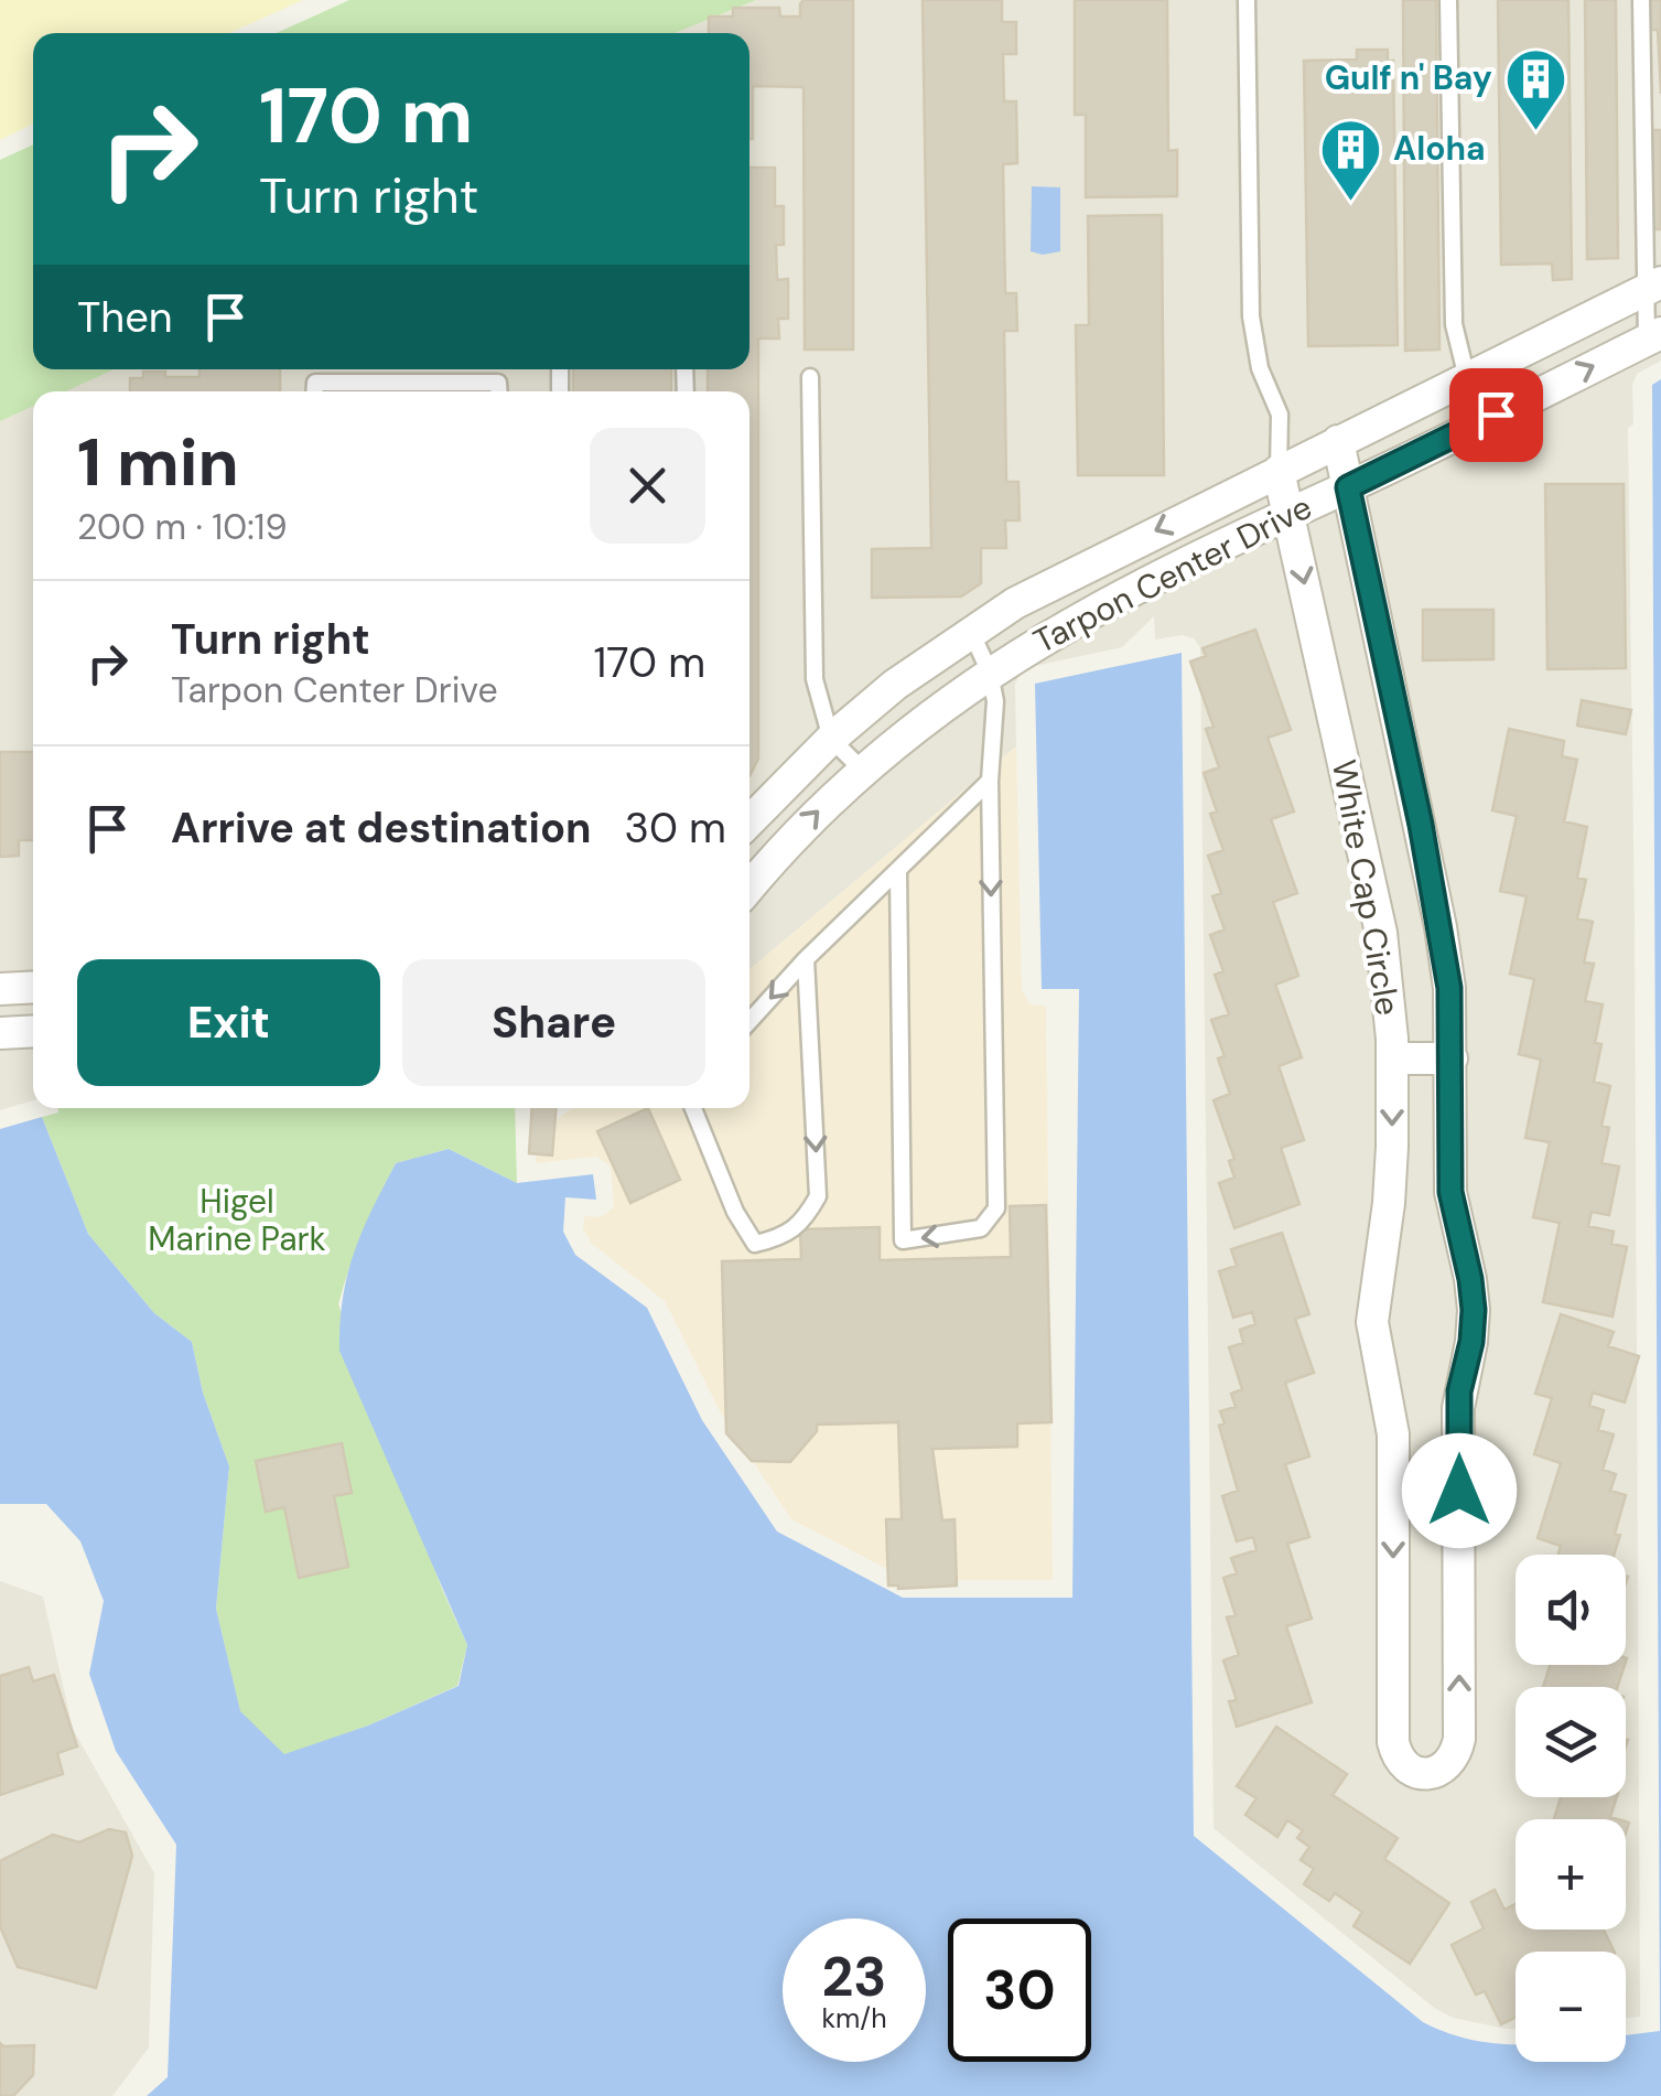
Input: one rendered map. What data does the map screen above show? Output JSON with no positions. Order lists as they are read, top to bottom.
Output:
{
  "streets": {
    "street": ["Tarpon Center Drive", "White Cap Circle"]
  },
  "crossings": [
    ["Tarpon Center Drive", "White Cap Circle"]
  ],
  "parks": ["Higel Marine Park"],
  "places": {
    "building": ["Gulf n' Bay", "Aloha"]
  },
  "page": {
    "turn": ["170 m", "Turn right"],
    "then": "Then",
    "heading": ["1 min", "200 m · 10:19"],
    "list": [
      {
        "name": "Turn right",
        "note": "Tarpon Center Drive",
        "value": "170 m"
      },
      {
        "name": "Arrive at destination",
        "value": "30 m"
      }
    ],
    "buttons": ["Exit", "Share"],
    "map_buttons": ["+", "−"],
    "speed": "23 km/h",
    "limit": "30"
  }
}
